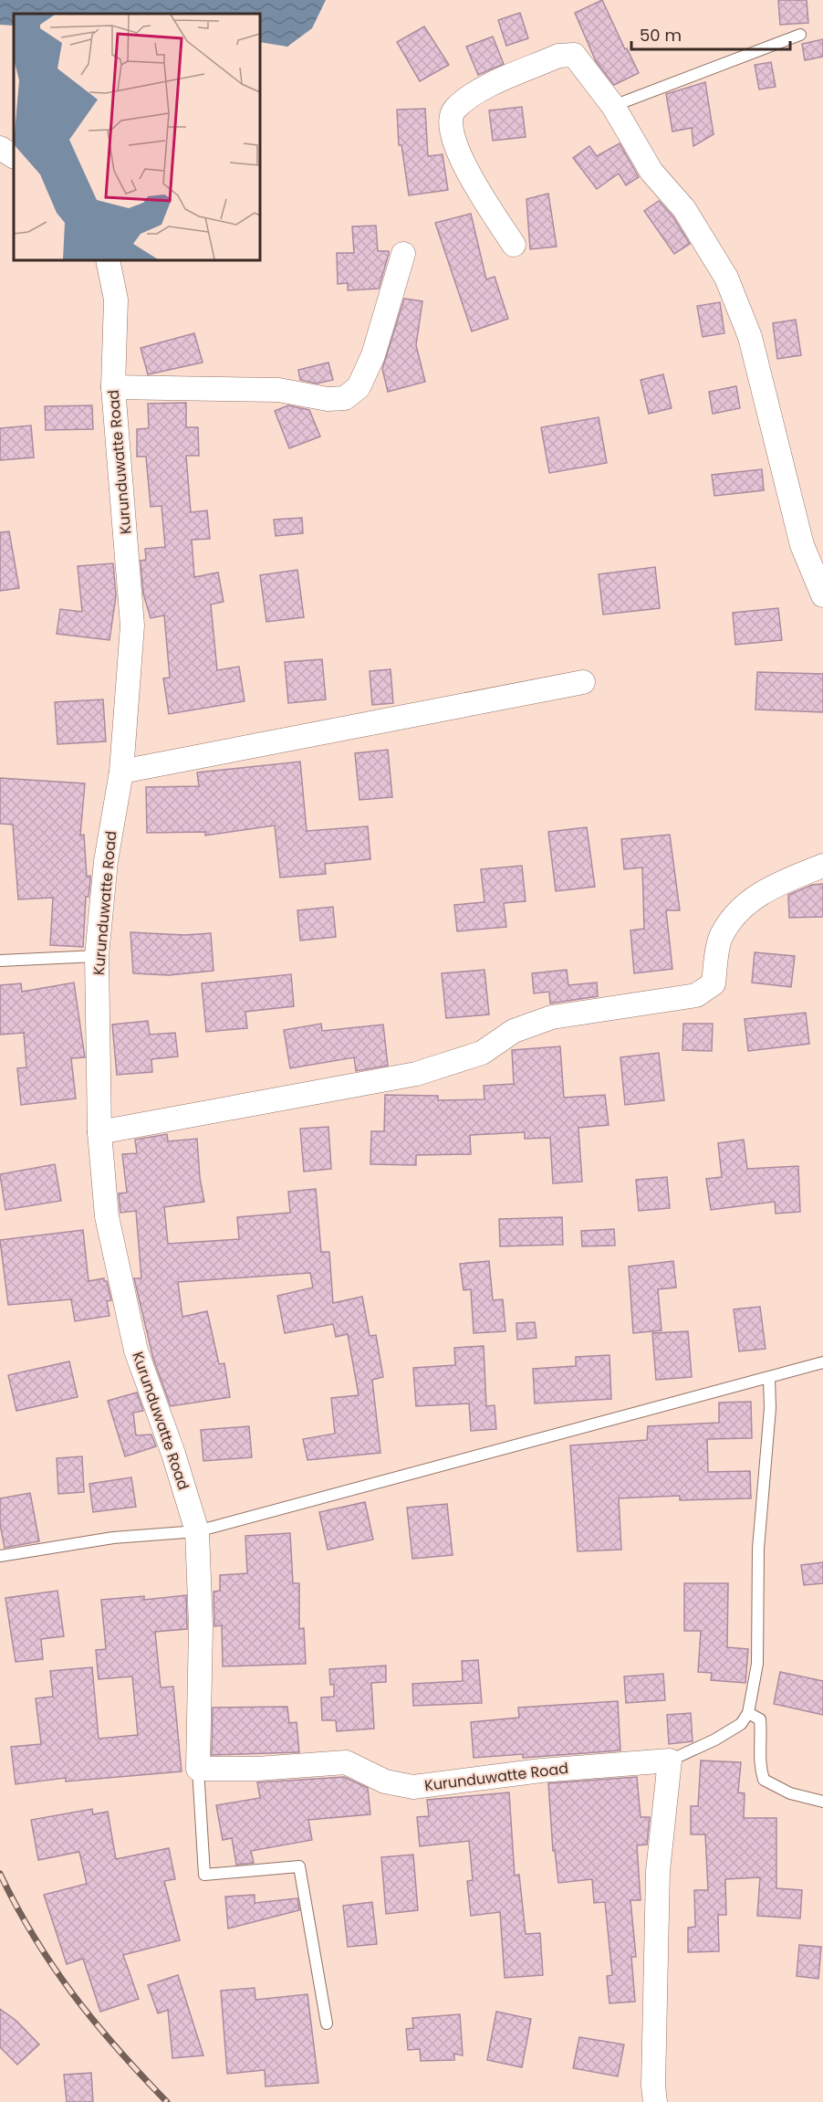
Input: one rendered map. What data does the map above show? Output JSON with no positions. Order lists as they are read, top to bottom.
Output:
{
  "streets": {
    "street": ["Kurunduwatte Road"]
  },
  "scale_bar": "50 m"
}
